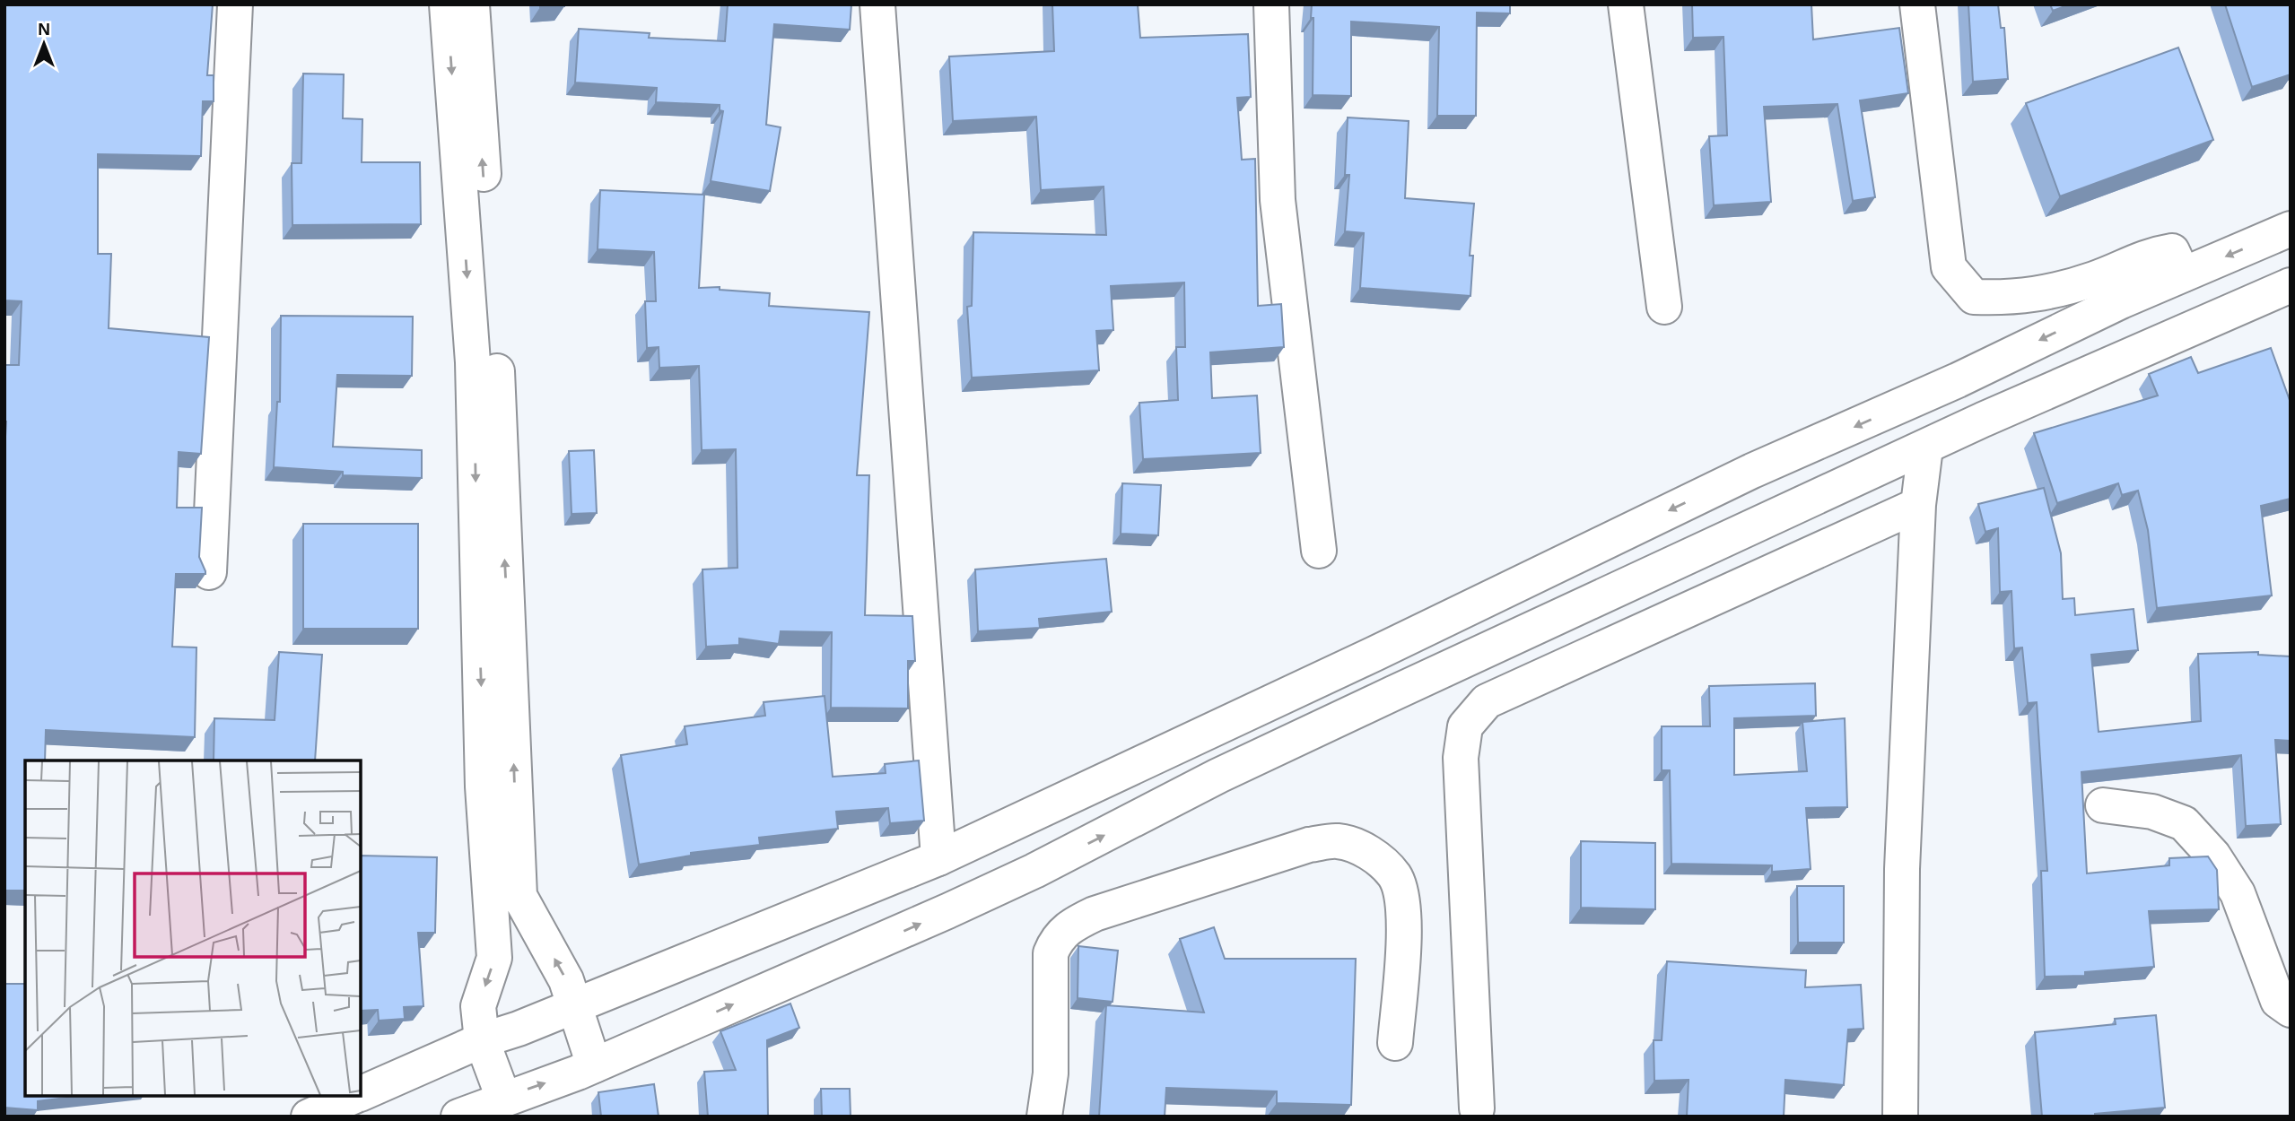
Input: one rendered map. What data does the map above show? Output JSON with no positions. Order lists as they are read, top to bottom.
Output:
{
  "north": "top"
}
